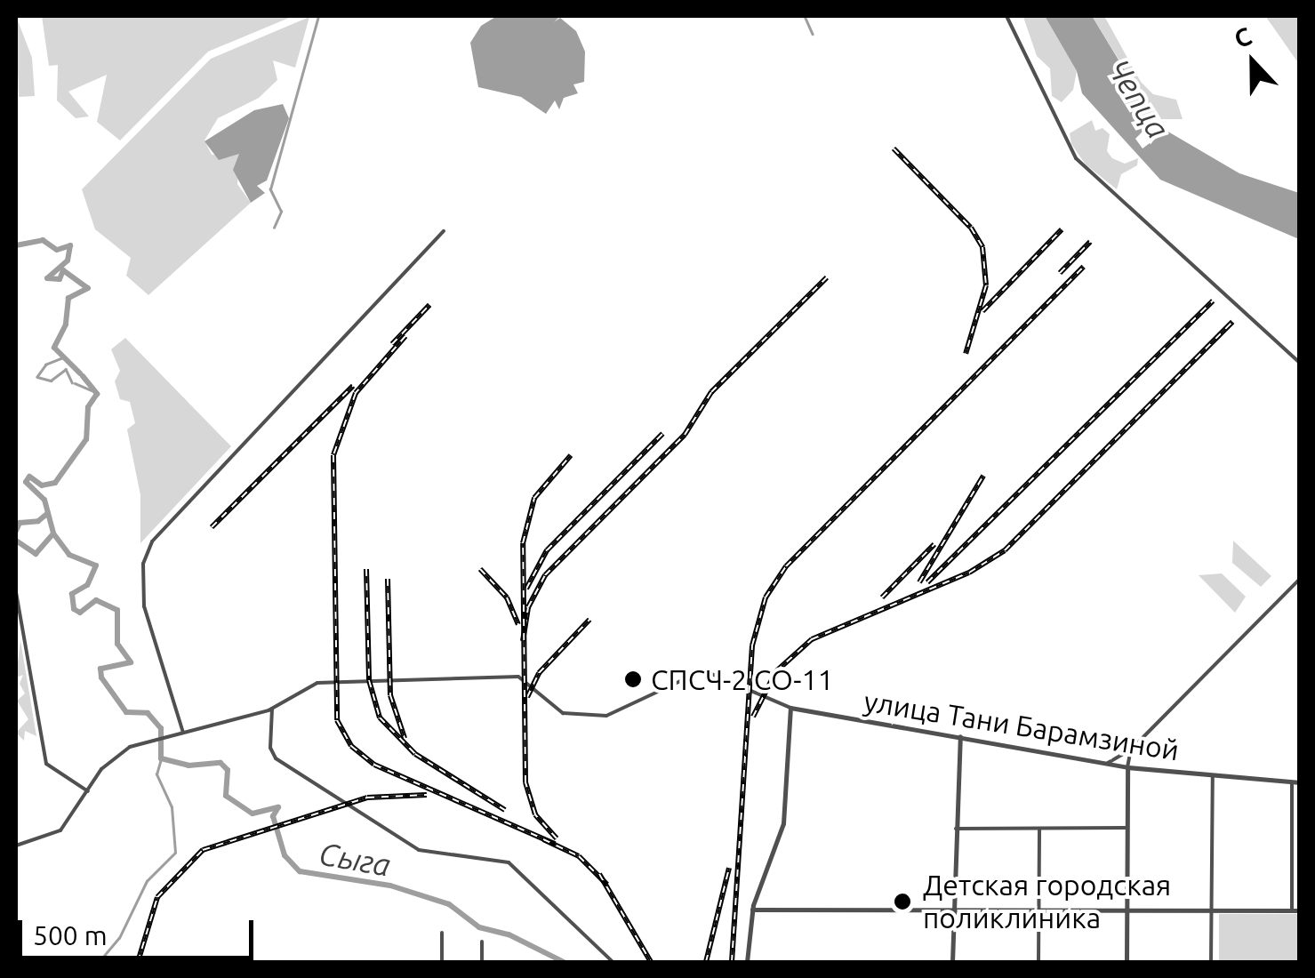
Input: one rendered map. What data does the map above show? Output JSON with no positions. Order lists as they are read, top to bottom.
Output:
{
  "streets": {
    "street": ["улица Тани Барамзиной"]
  },
  "water": ["Чепца", "Сыга"],
  "places": ["СПСЧ-2 СО-11", "Детская городская поликлиника"],
  "scale_bar": "500 m",
  "north": "top"
}
